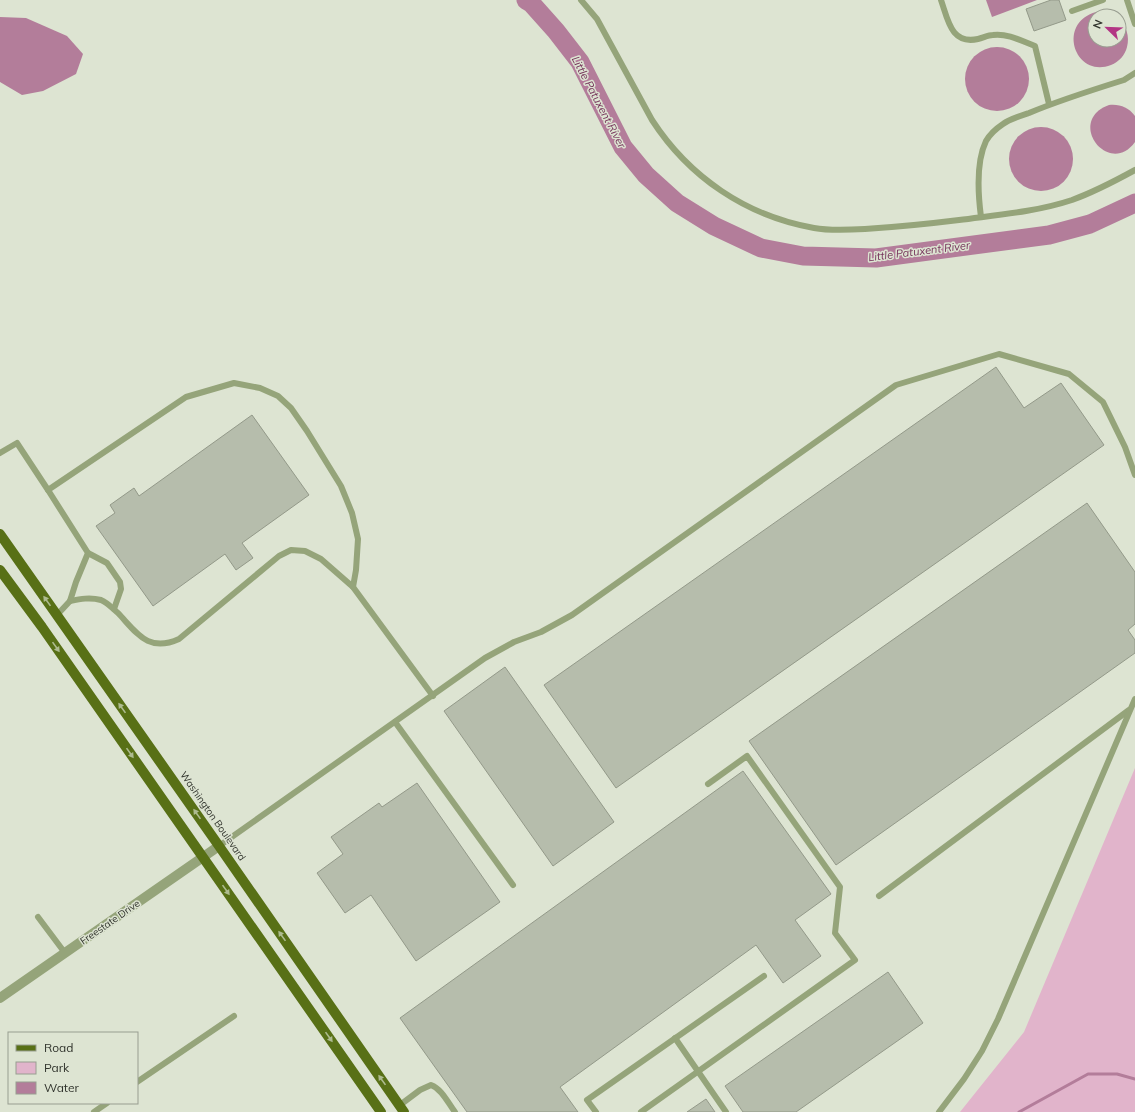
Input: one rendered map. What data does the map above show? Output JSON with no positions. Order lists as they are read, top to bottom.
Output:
{
  "streets": {
    "main road": ["Washington Boulevard"],
    "street": ["Freestate Drive"]
  },
  "crossings": [
    ["Washington Boulevard", "Freestate Drive"]
  ],
  "water": ["Little Patuxent River"],
  "legend": ["Road", "Park", "Water"],
  "north": "top left"
}
